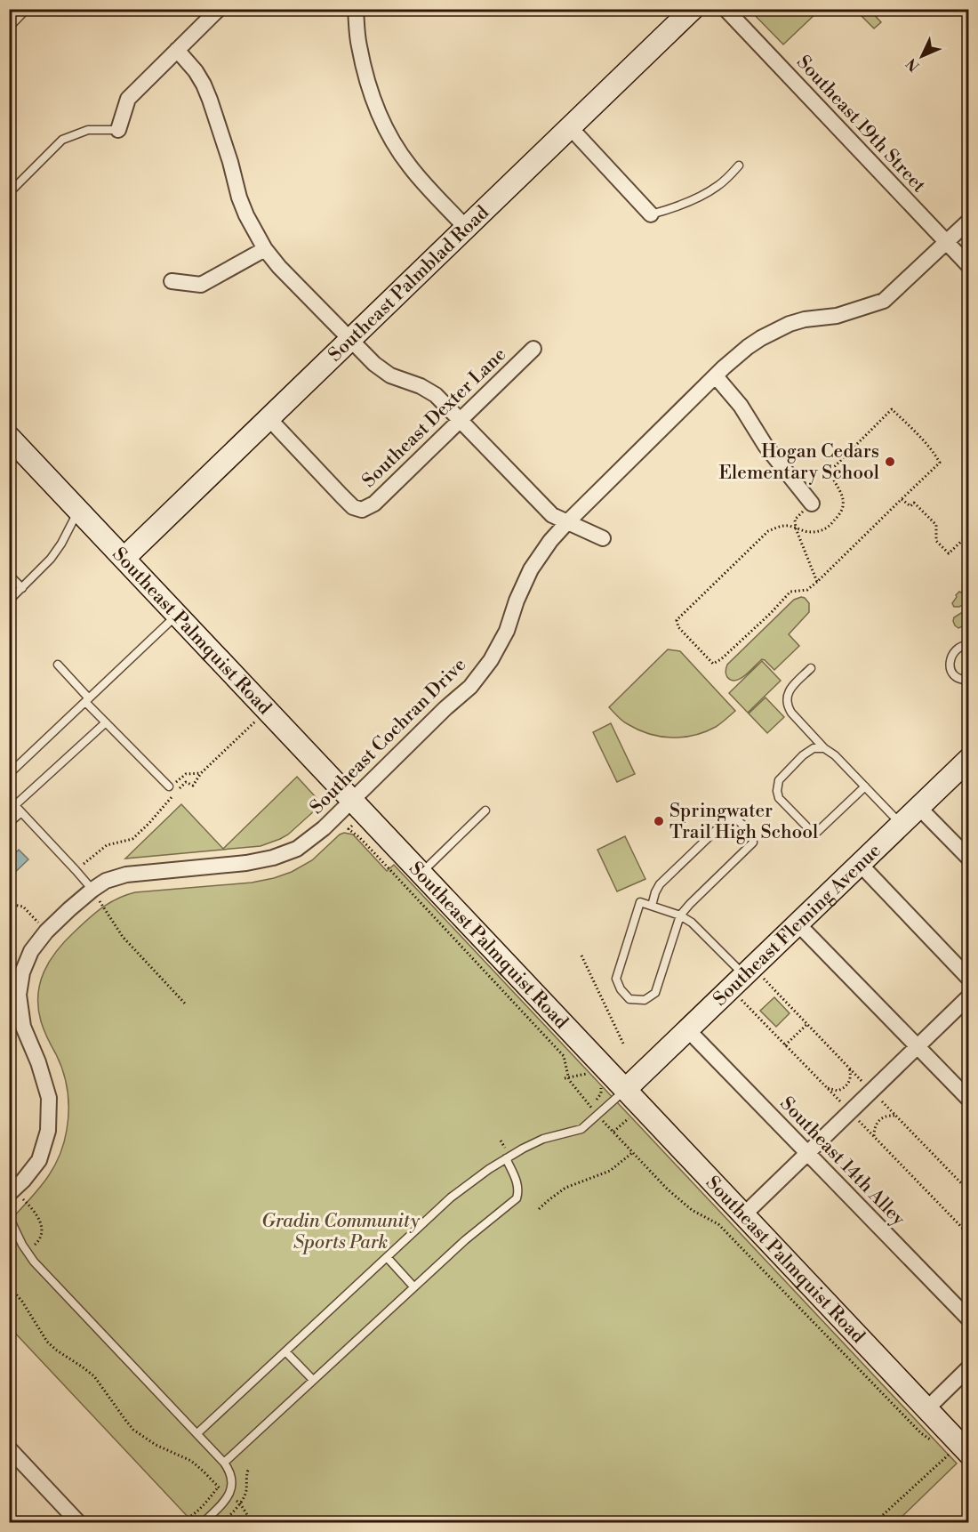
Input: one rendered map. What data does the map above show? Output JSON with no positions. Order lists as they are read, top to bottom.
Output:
{
  "streets": {
    "main road": ["Southeast Palmblad Road", "Southeast Palmquist Road", "Southeast Fleming Avenue"],
    "street": [
      "Southeast 19th Street",
      "Southeast Dexter Lane",
      "Southeast Cochran Drive",
      "Southeast 14th Alley"
    ]
  },
  "crossings": [
    ["Southeast 19th Street", "Southeast Cochran Drive"],
    ["Southeast Palmblad Road", "Southeast Dexter Lane"],
    ["Southeast Palmblad Road", "Southeast Palmquist Road"],
    ["Southeast Palmquist Road", "Southeast Cochran Drive"],
    ["Southeast Palmquist Road", "Southeast Fleming Avenue"],
    ["Southeast Fleming Avenue", "Southeast 14th Alley"]
  ],
  "parks": ["Gradin Community Sports Park"],
  "places": ["Hogan Cedars Elementary School", "Springwater Trail High School"],
  "north": "bottom left"
}
